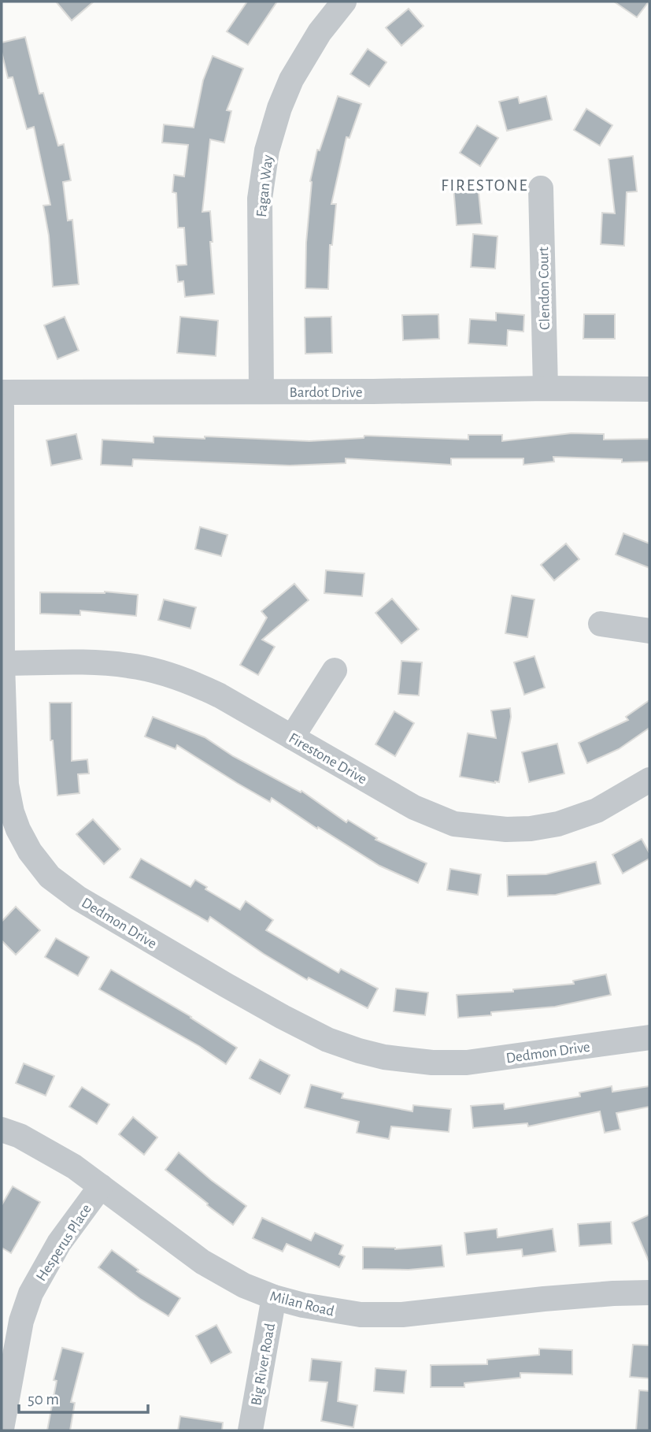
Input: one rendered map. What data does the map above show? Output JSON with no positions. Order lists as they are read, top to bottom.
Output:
{
  "streets": {
    "street": [
      "Fagan Way",
      "Clendon Court",
      "Bardot Drive",
      "Firestone Drive",
      "Dedmon Drive",
      "Hesperus Place",
      "Milan Road",
      "Big River Road"
    ]
  },
  "crossings": [
    ["Fagan Way", "Bardot Drive"],
    ["Clendon Court", "Bardot Drive"],
    ["Firestone Drive", "Dedmon Drive"],
    ["Hesperus Place", "Milan Road"],
    ["Milan Road", "Big River Road"]
  ],
  "districts": ["FIRESTONE"],
  "scale_bar": "50 m"
}
